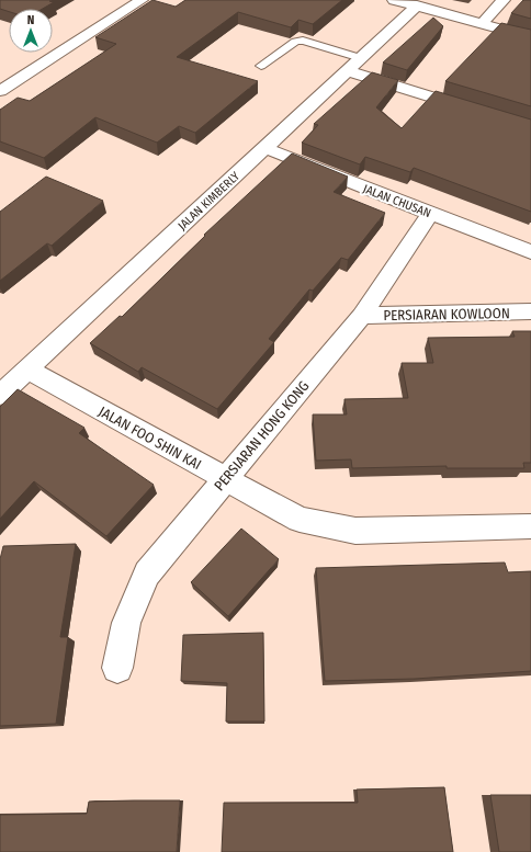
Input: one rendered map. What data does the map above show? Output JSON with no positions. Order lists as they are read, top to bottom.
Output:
{
  "streets": {
    "street": [
      "JALAN KIMBERLY",
      "JALAN CHUSAN",
      "PERSIARAN KOWLOON",
      "PERSIARAN HONG KONG",
      "JALAN FOO SHIN KAI"
    ]
  },
  "crossings": [
    ["JALAN KIMBERLY", "JALAN CHUSAN"],
    ["JALAN KIMBERLY", "JALAN FOO SHIN KAI"],
    ["JALAN CHUSAN", "PERSIARAN HONG KONG"],
    ["PERSIARAN KOWLOON", "PERSIARAN HONG KONG"],
    ["PERSIARAN HONG KONG", "JALAN FOO SHIN KAI"]
  ],
  "north": "top"
}
